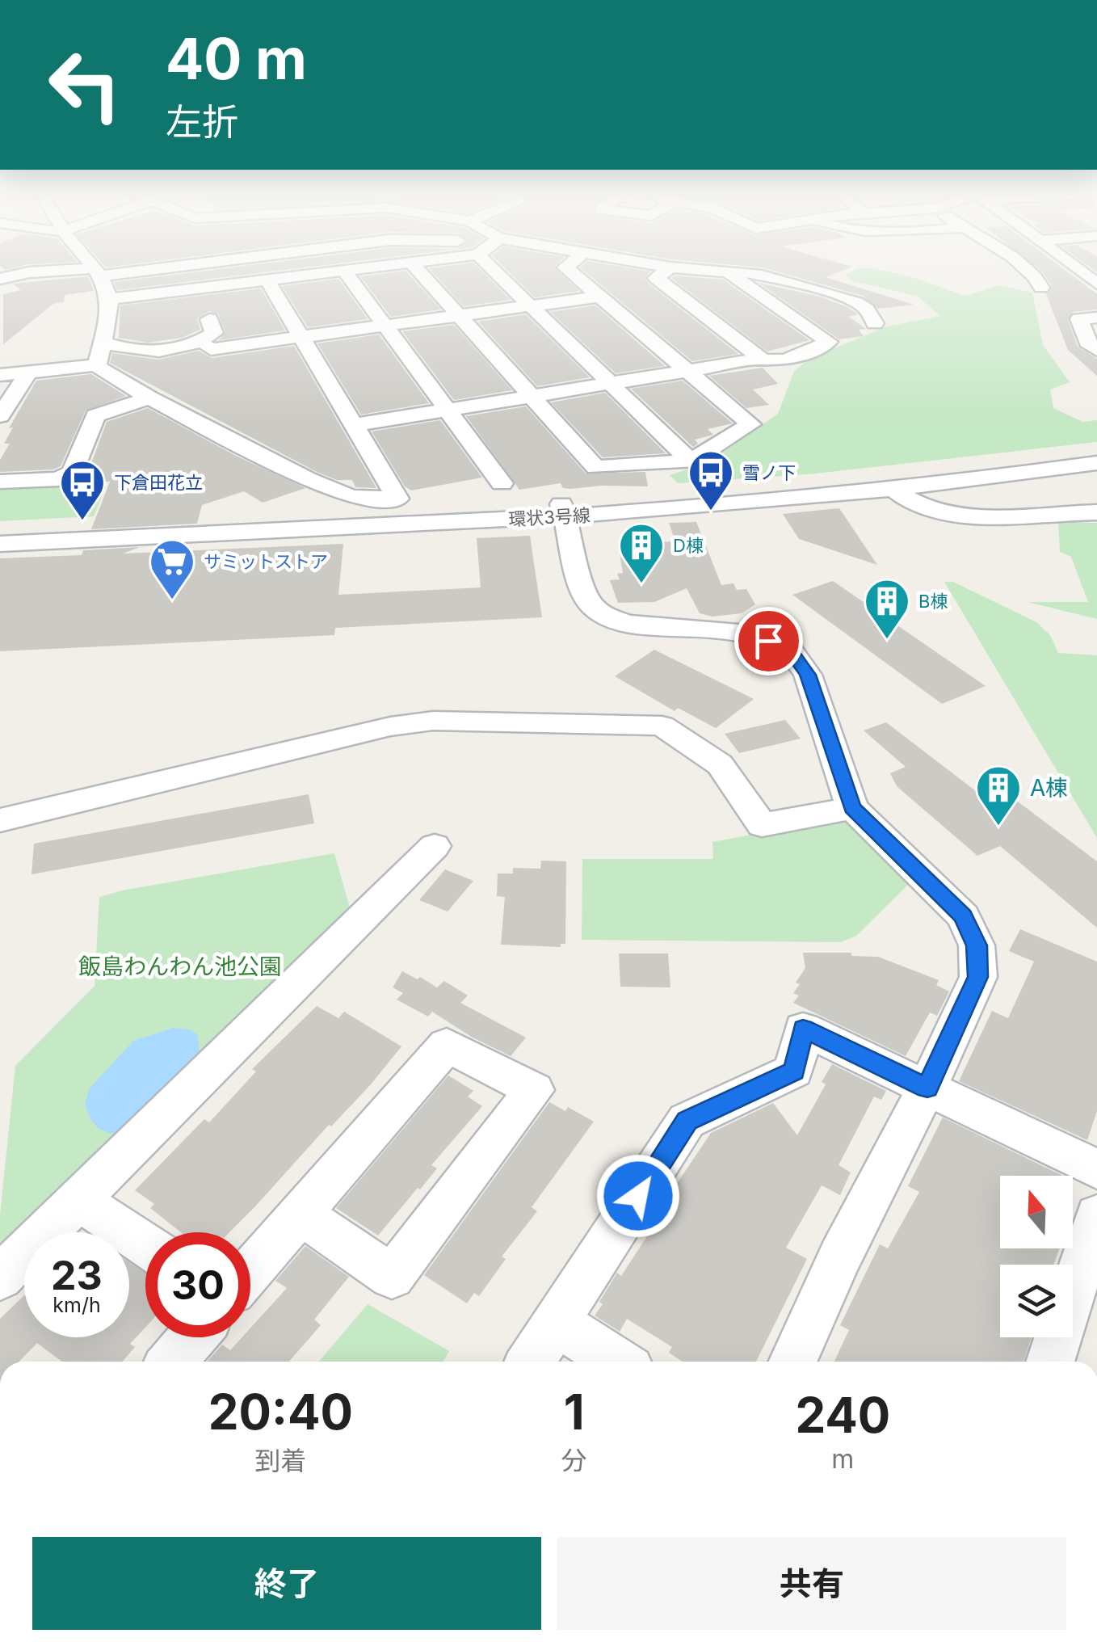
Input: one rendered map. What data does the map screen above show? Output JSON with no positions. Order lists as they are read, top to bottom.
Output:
{
  "streets": {
    "street": ["環状3号線"]
  },
  "parks": ["飯島わんわん池公園"],
  "places": {
    "bus stop": ["雪ノ下", "下倉田花立"],
    "building": ["D棟", "B棟", "A棟"],
    "supermarket": ["サミットストア"]
  },
  "north": "top",
  "page": {
    "turn": ["40 m", "左折"],
    "speed": "23 km/h",
    "limit": "30",
    "eta": [
      "20:40",
      "到着",
      "1",
      "分",
      "240",
      "m"
    ],
    "buttons": ["終了", "共有"]
  }
}
